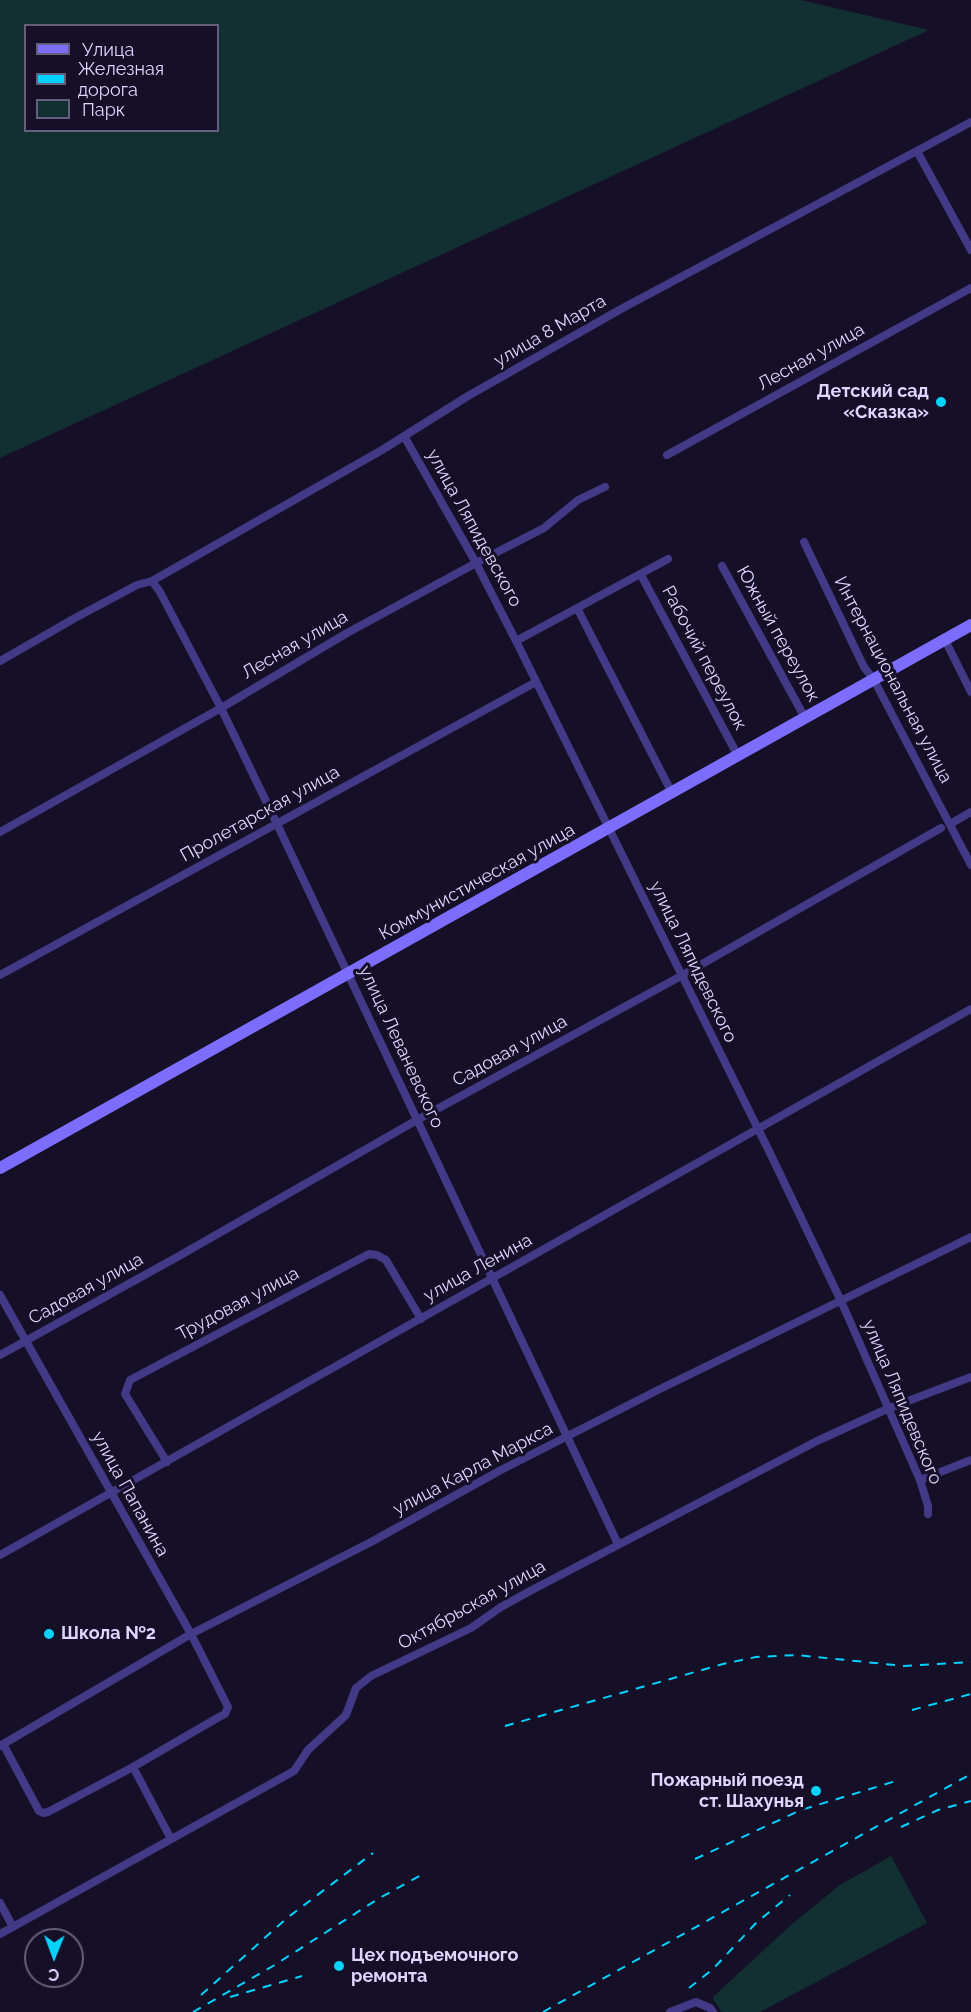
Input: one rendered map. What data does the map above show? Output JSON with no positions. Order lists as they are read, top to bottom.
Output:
{
  "streets": {
    "street": [
      "улица 8 Марта",
      "Лесная улица",
      "улица Ляпидевского",
      "Южный переулок",
      "Рабочий переулок",
      "Интернациональная улица",
      "Пролетарская улица",
      "Коммунистическая улица",
      "улица Леваневского",
      "Садовая улица",
      "улица Ленина",
      "Трудовая улица",
      "улица Карла Маркса",
      "улица Папанина",
      "Октябрьская улица"
    ]
  },
  "crossings": [
    ["улица 8 Марта", "улица Ляпидевского"],
    ["улица 8 Марта", "улица Леваневского"],
    ["Лесная улица", "улица Ляпидевского"],
    ["Лесная улица", "улица Леваневского"],
    ["улица Ляпидевского", "Пролетарская улица"],
    ["улица Ляпидевского", "Коммунистическая улица"],
    ["улица Ляпидевского", "Садовая улица"],
    ["улица Ляпидевского", "улица Ленина"],
    ["улица Ляпидевского", "улица Карла Маркса"],
    ["улица Ляпидевского", "Октябрьская улица"],
    ["Южный переулок", "Коммунистическая улица"],
    ["Рабочий переулок", "Коммунистическая улица"],
    ["Интернациональная улица", "Коммунистическая улица"],
    ["Пролетарская улица", "улица Леваневского"],
    ["Коммунистическая улица", "улица Леваневского"],
    ["улица Леваневского", "Садовая улица"],
    ["улица Леваневского", "улица Ленина"],
    ["улица Леваневского", "улица Карла Маркса"],
    ["улица Леваневского", "Октябрьская улица"],
    ["Садовая улица", "улица Папанина"],
    ["улица Ленина", "Трудовая улица"],
    ["улица Ленина", "улица Папанина"],
    ["улица Карла Маркса", "улица Папанина"]
  ],
  "places": [
    "Детский сад «Сказка»",
    "Школа №2",
    "Пожарный поезд ст. Шахунья",
    "Цех подъемочного ремонта"
  ],
  "legend": ["Улица", "Железная дорога", "Парк"],
  "north": "bottom"
}
